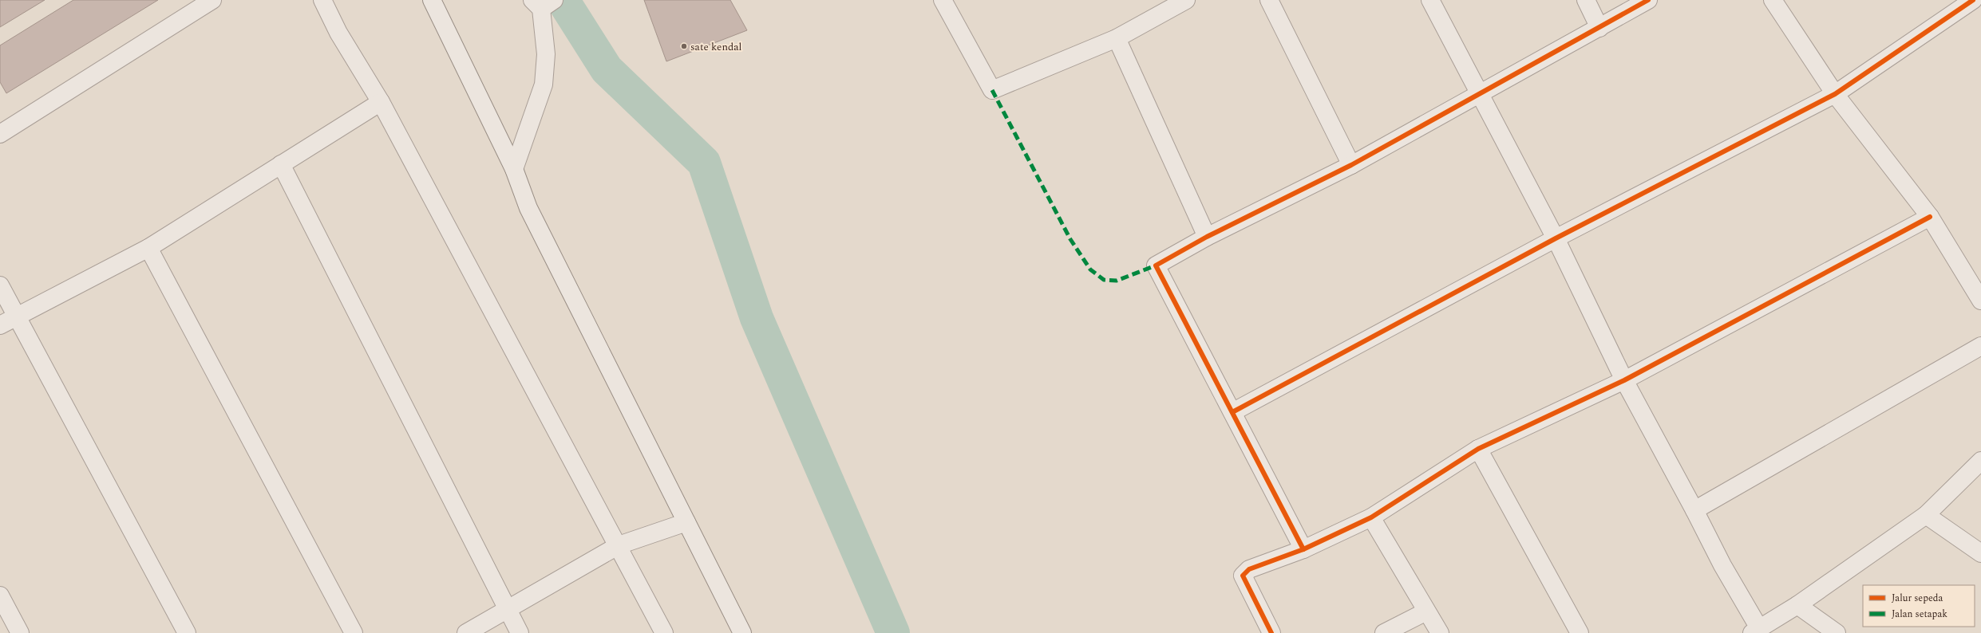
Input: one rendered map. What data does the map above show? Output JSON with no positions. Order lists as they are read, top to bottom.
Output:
{
  "places": ["sate kendal"],
  "legend": ["Jalur sepeda", "Jalan setapak"]
}
